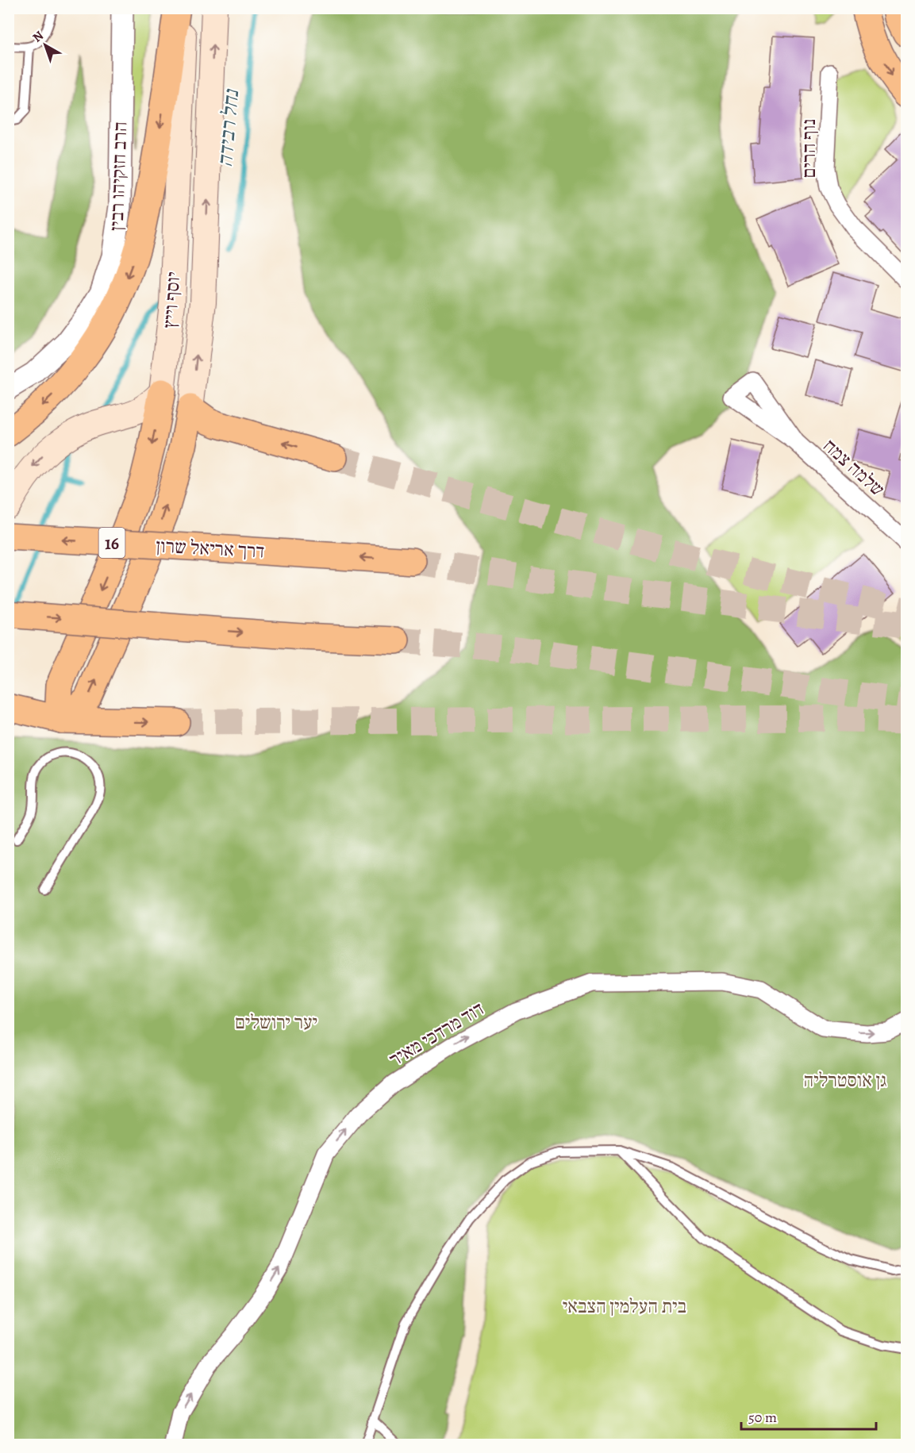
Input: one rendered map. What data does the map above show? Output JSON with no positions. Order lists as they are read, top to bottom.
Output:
{
  "streets": {
    "main road": ["יוסף וייץ", "16", "דרך אריאל שרון"],
    "street": [
      "נוף הרים",
      "הרב חזקיהו רבין",
      "שלמה צמח",
      "דוד מרדכי מאיר"
    ]
  },
  "one_way": ["דוד מרדכי מאיר"],
  "water": ["נחל רבידה"],
  "parks": ["יער ירושלים", "גן אוסטרליה", "בית העלמין הצבאי"],
  "scale_bar": "50 m",
  "north": "top left"
}
